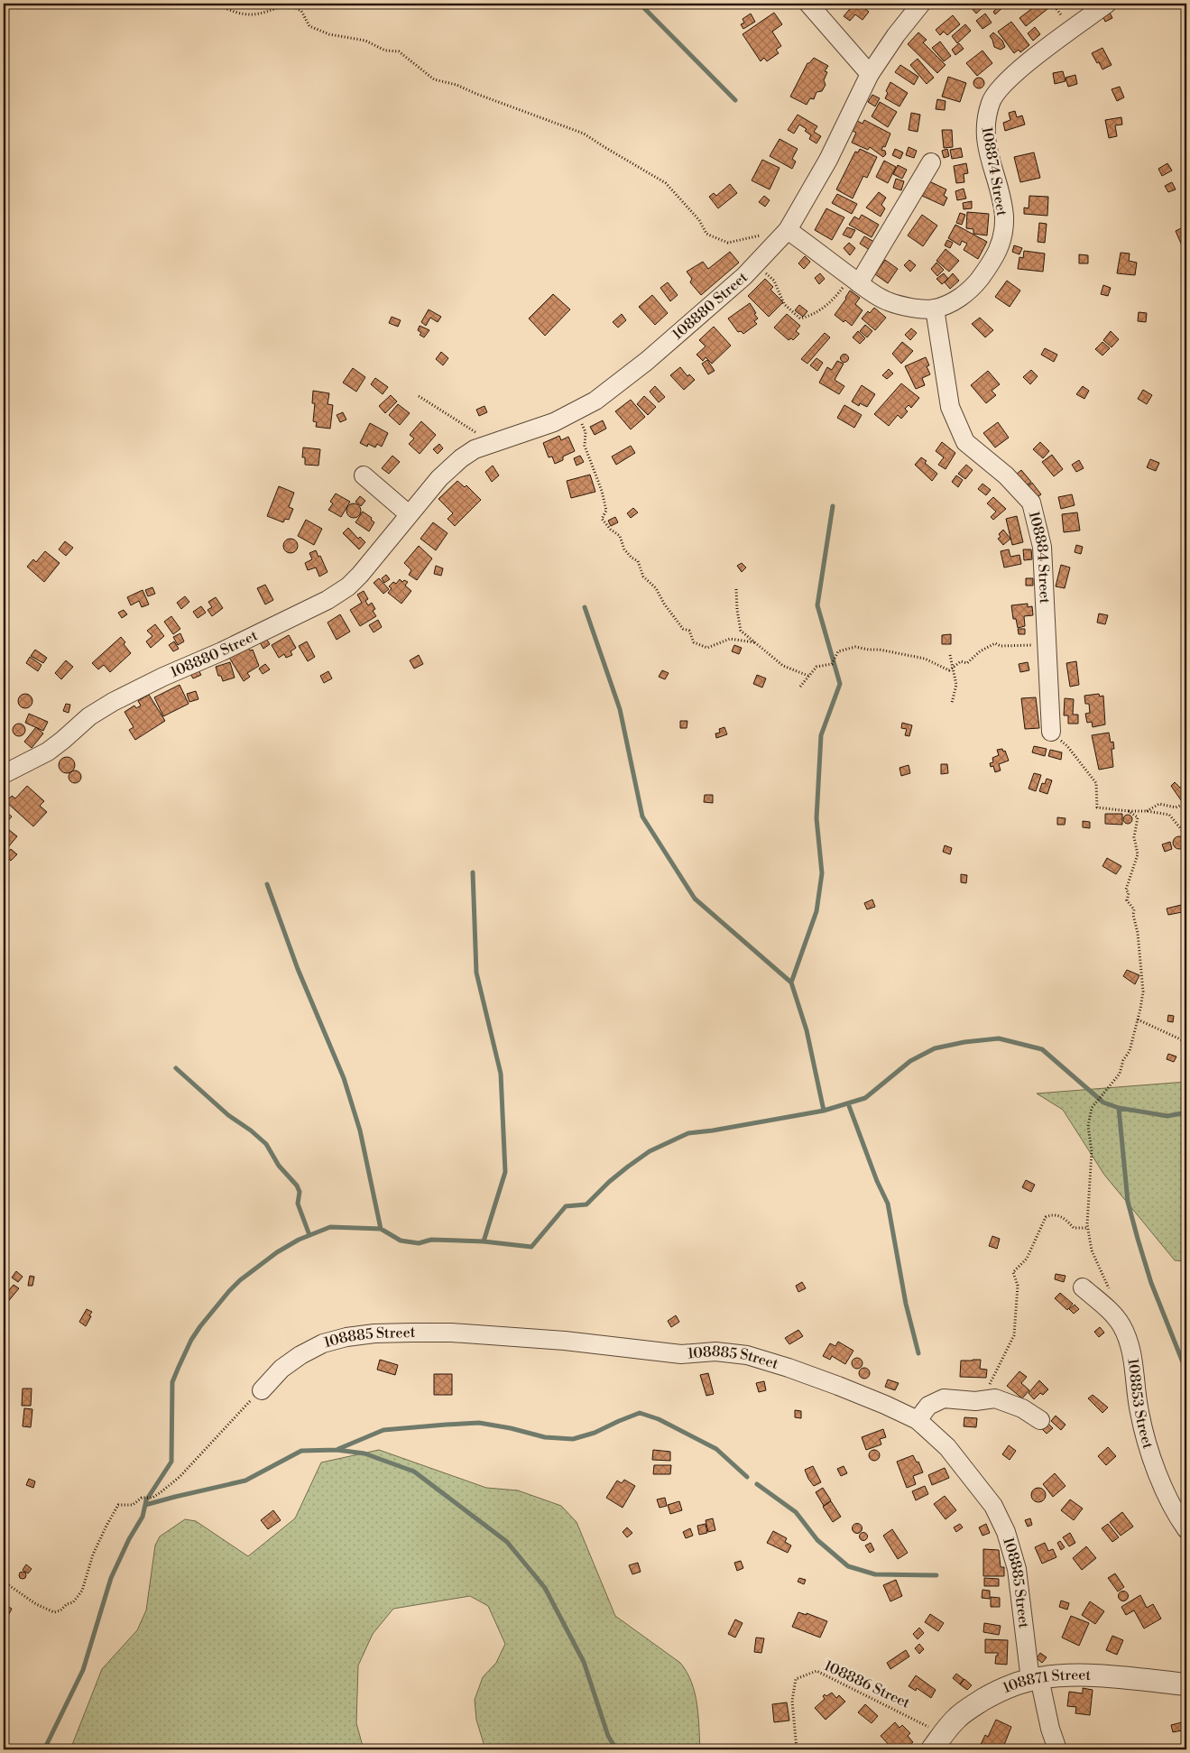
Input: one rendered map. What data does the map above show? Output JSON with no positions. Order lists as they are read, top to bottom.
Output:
{
  "streets": {
    "street": [
      "108874 Street",
      "108880 Street",
      "108884 Street",
      "108885 Street",
      "108853 Street",
      "108871 Street"
    ],
    "path": ["108886 Street"]
  },
  "crossings": [
    ["108874 Street", "108880 Street"],
    ["108874 Street", "108884 Street"],
    ["108885 Street", "108871 Street"],
    ["108886 Street", "108871 Street"]
  ]
}
